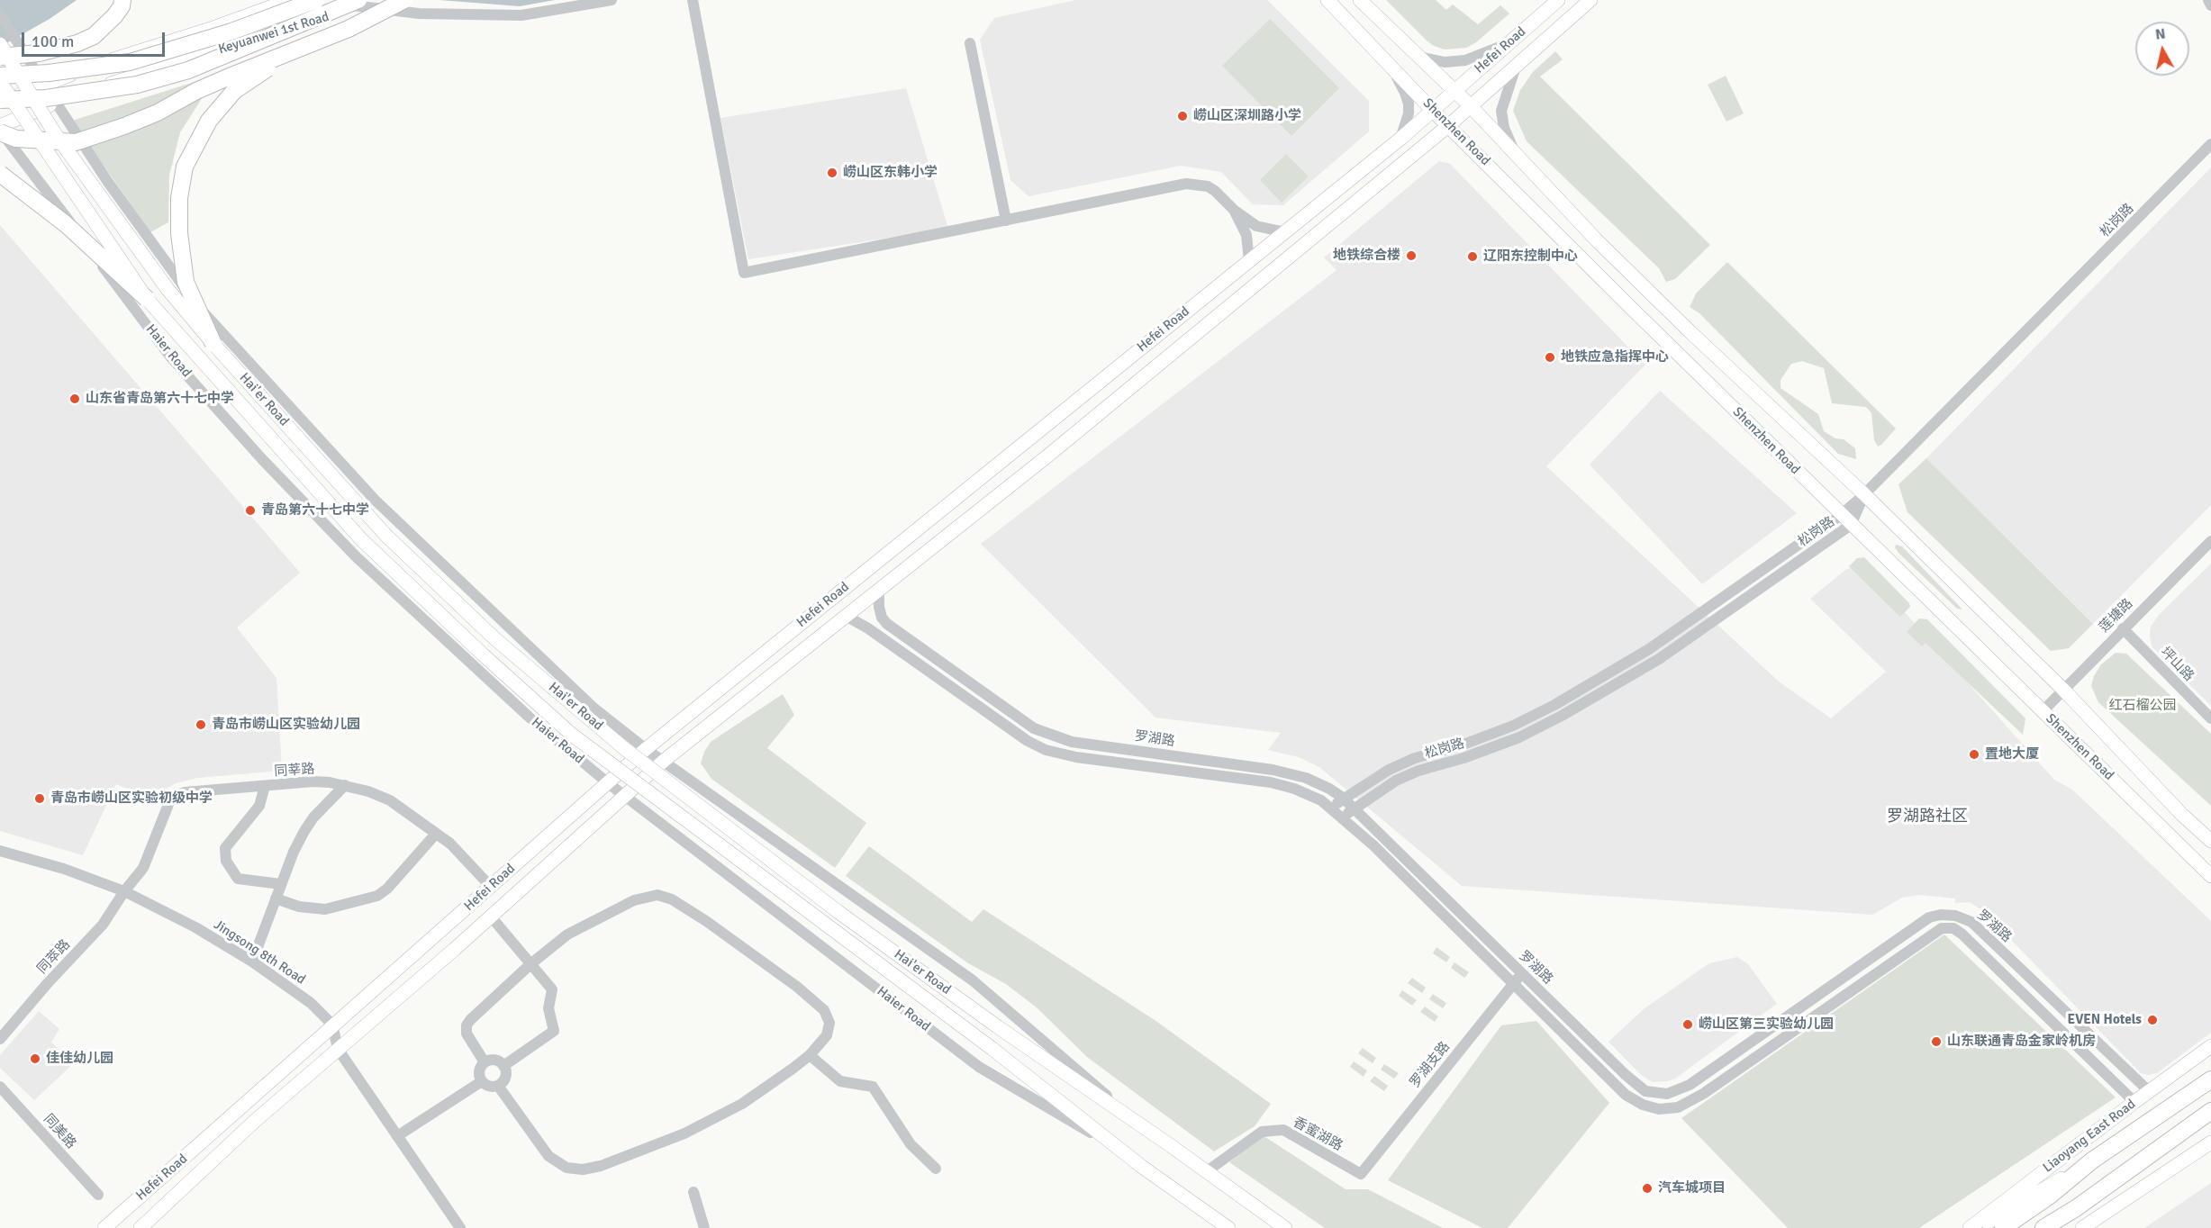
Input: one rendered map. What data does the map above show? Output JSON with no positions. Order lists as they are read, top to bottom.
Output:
{
  "streets": {
    "highway": ["Liaoyang East Road"],
    "main road": [
      "Keyuanwei 1st Road",
      "Hefei Road",
      "Shenzhen Road",
      "Haier Road",
      "Hai'er Road"
    ],
    "street": [
      "松岗路",
      "莲塘路",
      "坪山路",
      "罗湖路",
      "同莘路",
      "Jingsong 8th Road",
      "同萃路",
      "罗湖支路",
      "同美路",
      "香蜜湖路"
    ]
  },
  "crossings": [
    ["Keyuanwei 1st Road", "Haier Road"],
    ["Hefei Road", "Shenzhen Road"],
    ["Hefei Road", "Haier Road"],
    ["Hefei Road", "罗湖路"],
    ["Hefei Road", "同莘路"],
    ["Hefei Road", "Jingsong 8th Road"],
    ["Shenzhen Road", "松岗路"],
    ["Shenzhen Road", "莲塘路"],
    ["松岗路", "罗湖路"],
    ["Haier Road", "Hai'er Road"],
    ["Hai'er Road", "香蜜湖路"],
    ["莲塘路", "坪山路"],
    ["罗湖路", "罗湖支路"],
    ["罗湖路", "Liaoyang East Road"],
    ["同莘路", "Jingsong 8th Road"],
    ["同莘路", "同萃路"],
    ["Jingsong 8th Road", "同萃路"],
    ["罗湖支路", "香蜜湖路"]
  ],
  "districts": ["罗湖路社区"],
  "parks": ["红石榴公园"],
  "places": [
    "崂山区深圳路小学",
    "崂山区东韩小学",
    "地铁综合楼",
    "辽阳东控制中心",
    "地铁应急指挥中心",
    "山东省青岛第六十七中学",
    "青岛第六十七中学",
    "青岛市崂山区实验幼儿园",
    "置地大厦",
    "青岛市崂山区实验初级中学",
    "EVEN Hotels",
    "崂山区第三实验幼儿园",
    "山东联通青岛金家岭机房",
    "佳佳幼儿园",
    "汽车城项目"
  ],
  "scale_bar": "100 m",
  "north": "top"
}
